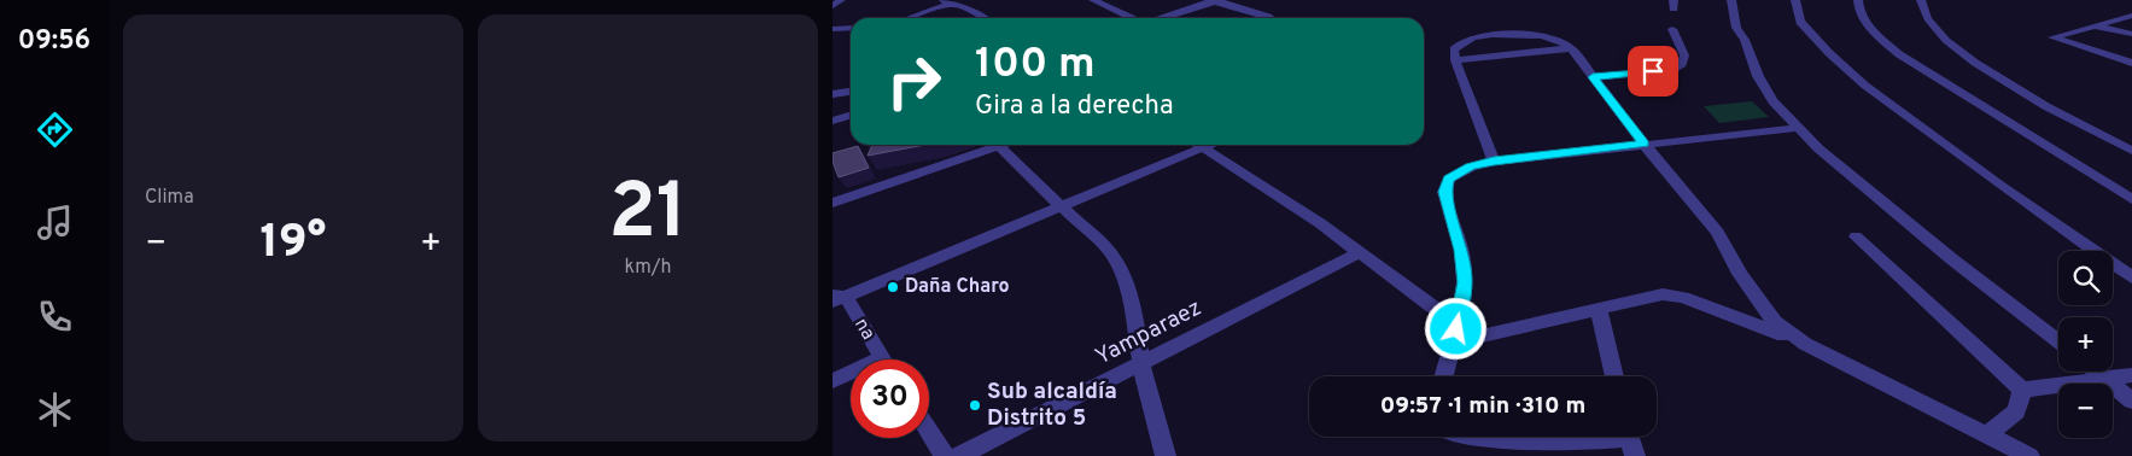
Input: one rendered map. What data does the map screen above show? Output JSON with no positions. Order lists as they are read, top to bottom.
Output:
{
  "streets": {
    "street": ["na", "Yamparaez"]
  },
  "places": ["Daña Charo", "Sub alcaldía Distrito 5"],
  "page": {
    "tabs": "09:56",
    "tile": [
      "Clima",
      ["21", "km/h"]
    ],
    "turn": ["100 m", "Gira a la derecha"],
    "heat": ["−", "19°", "+"],
    "map_buttons": ["+", "−"],
    "limit": "30",
    "trip": "09:57 · 1 min · 310 m"
  }
}
